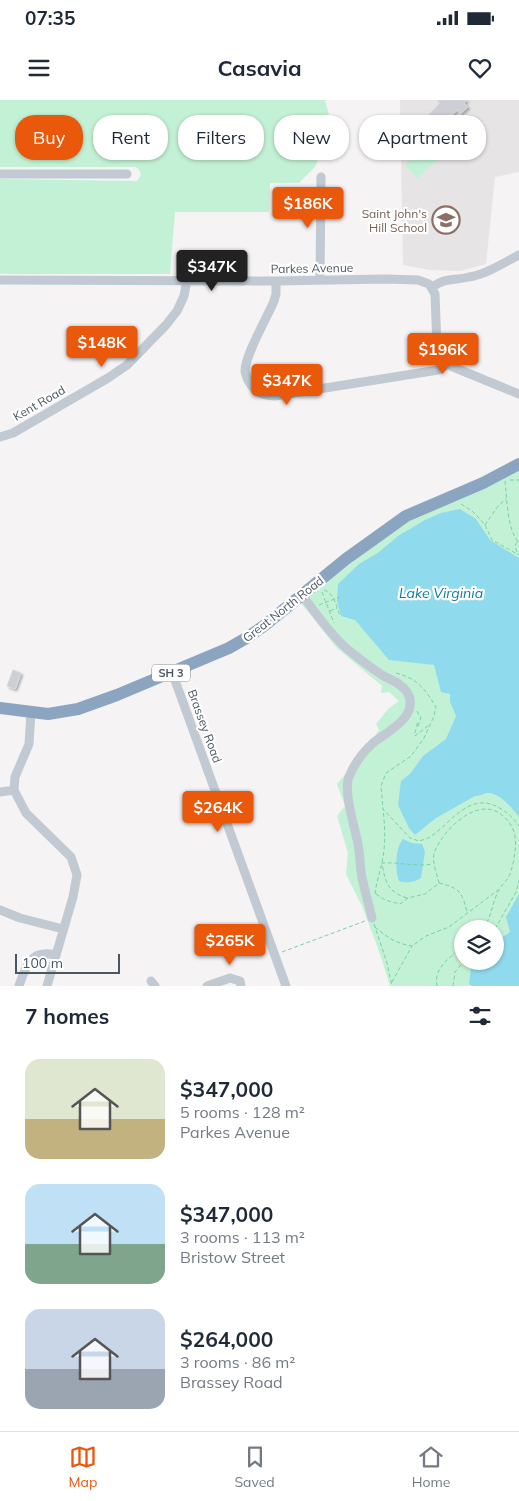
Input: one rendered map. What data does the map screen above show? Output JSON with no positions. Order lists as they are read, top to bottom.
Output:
{
  "streets": {
    "highway": ["Great North Road", "SH 3"],
    "street": ["Parkes Avenue", "Kent Road", "Brassey Road"]
  },
  "crossings": [
    ["Parkes Avenue", "Kent Road"],
    ["Great North Road", "Brassey Road"]
  ],
  "water": ["Lake Virginia"],
  "places": {
    "school or university": ["Saint John's Hill School"]
  },
  "scale_bar": "100 m",
  "page": {
    "status": "07:35",
    "header": "Casavia",
    "chip": [
      "Buy",
      "Rent",
      "Filters",
      "New",
      "Apartment"
    ],
    "price": [
      "$186K",
      "$347K",
      "$148K",
      "$196K",
      "$347K",
      "$264K",
      "$265K"
    ],
    "scale": "100 m",
    "heading": "7 homes",
    "list": [
      {
        "name": "$347,000",
        "note": "5 rooms · 128 m² · Parkes Avenue"
      },
      {
        "name": "$347,000",
        "note": "3 rooms · 113 m² · Bristow Street"
      },
      {
        "name": "$264,000",
        "note": "3 rooms · 86 m² · Brassey Road"
      }
    ],
    "tabs": ["Map", "Saved", "Home"]
  }
}
